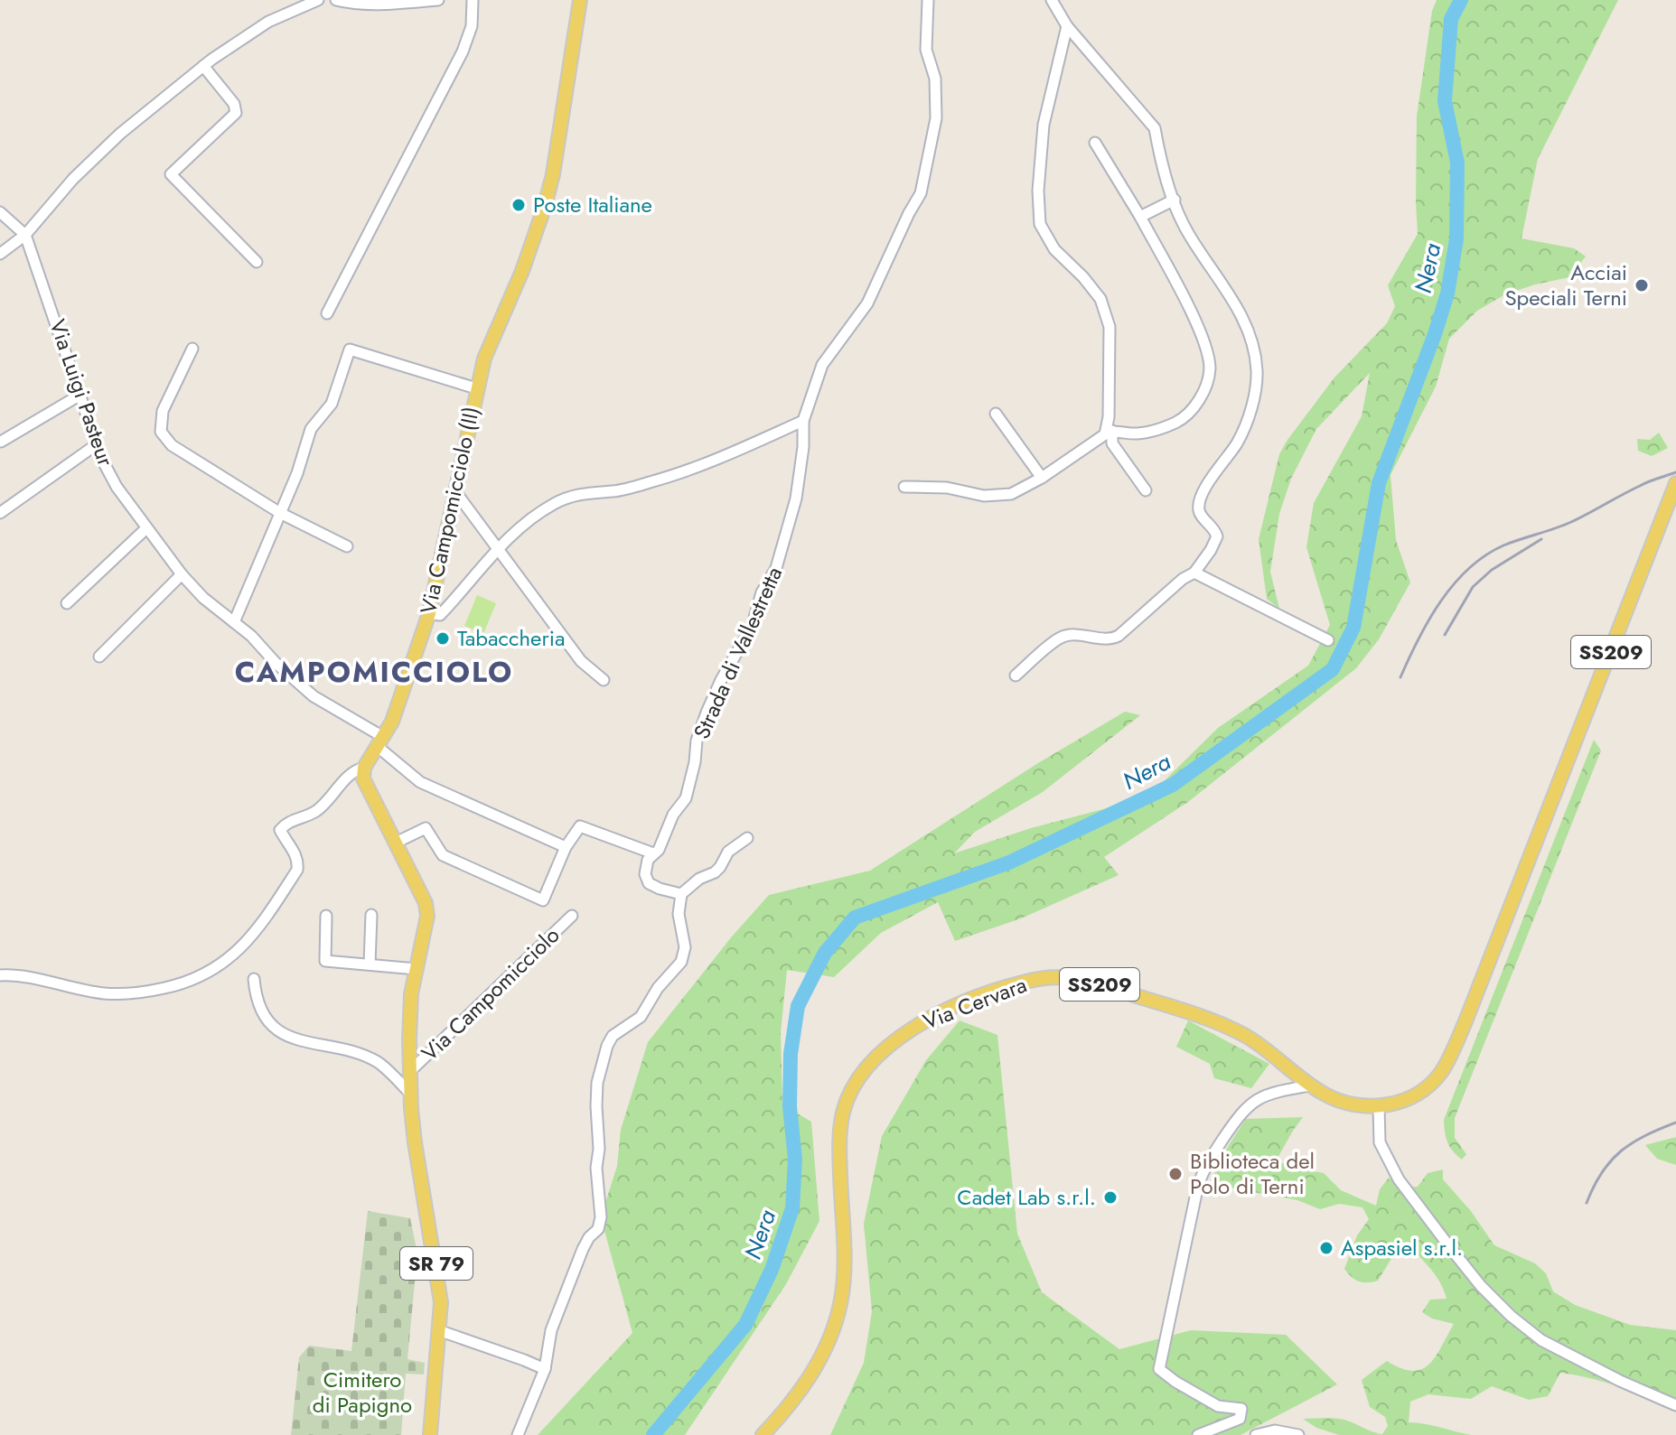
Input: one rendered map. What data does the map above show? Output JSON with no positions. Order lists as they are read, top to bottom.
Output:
{
  "streets": {
    "main road": [
      "Via Campomicciolo (II)",
      "SS209",
      "Via Cervara",
      "SR 79"
    ],
    "street": ["Via Luigi Pasteur", "Strada di Vallestretta", "Via Campomicciolo"]
  },
  "crossings": [
    ["Via Luigi Pasteur", "Via Campomicciolo (II)"]
  ],
  "districts": ["CAMPOMICCIOLO"],
  "water": ["Nera"],
  "parks": ["Cimitero di Papigno"],
  "places": [
    "Poste Italiane",
    "Acciai Speciali Terni",
    "Tabaccheria",
    "Biblioteca del Polo di Terni",
    "Cadet Lab s.r.l.",
    "Aspasiel s.r.l."
  ]
}
